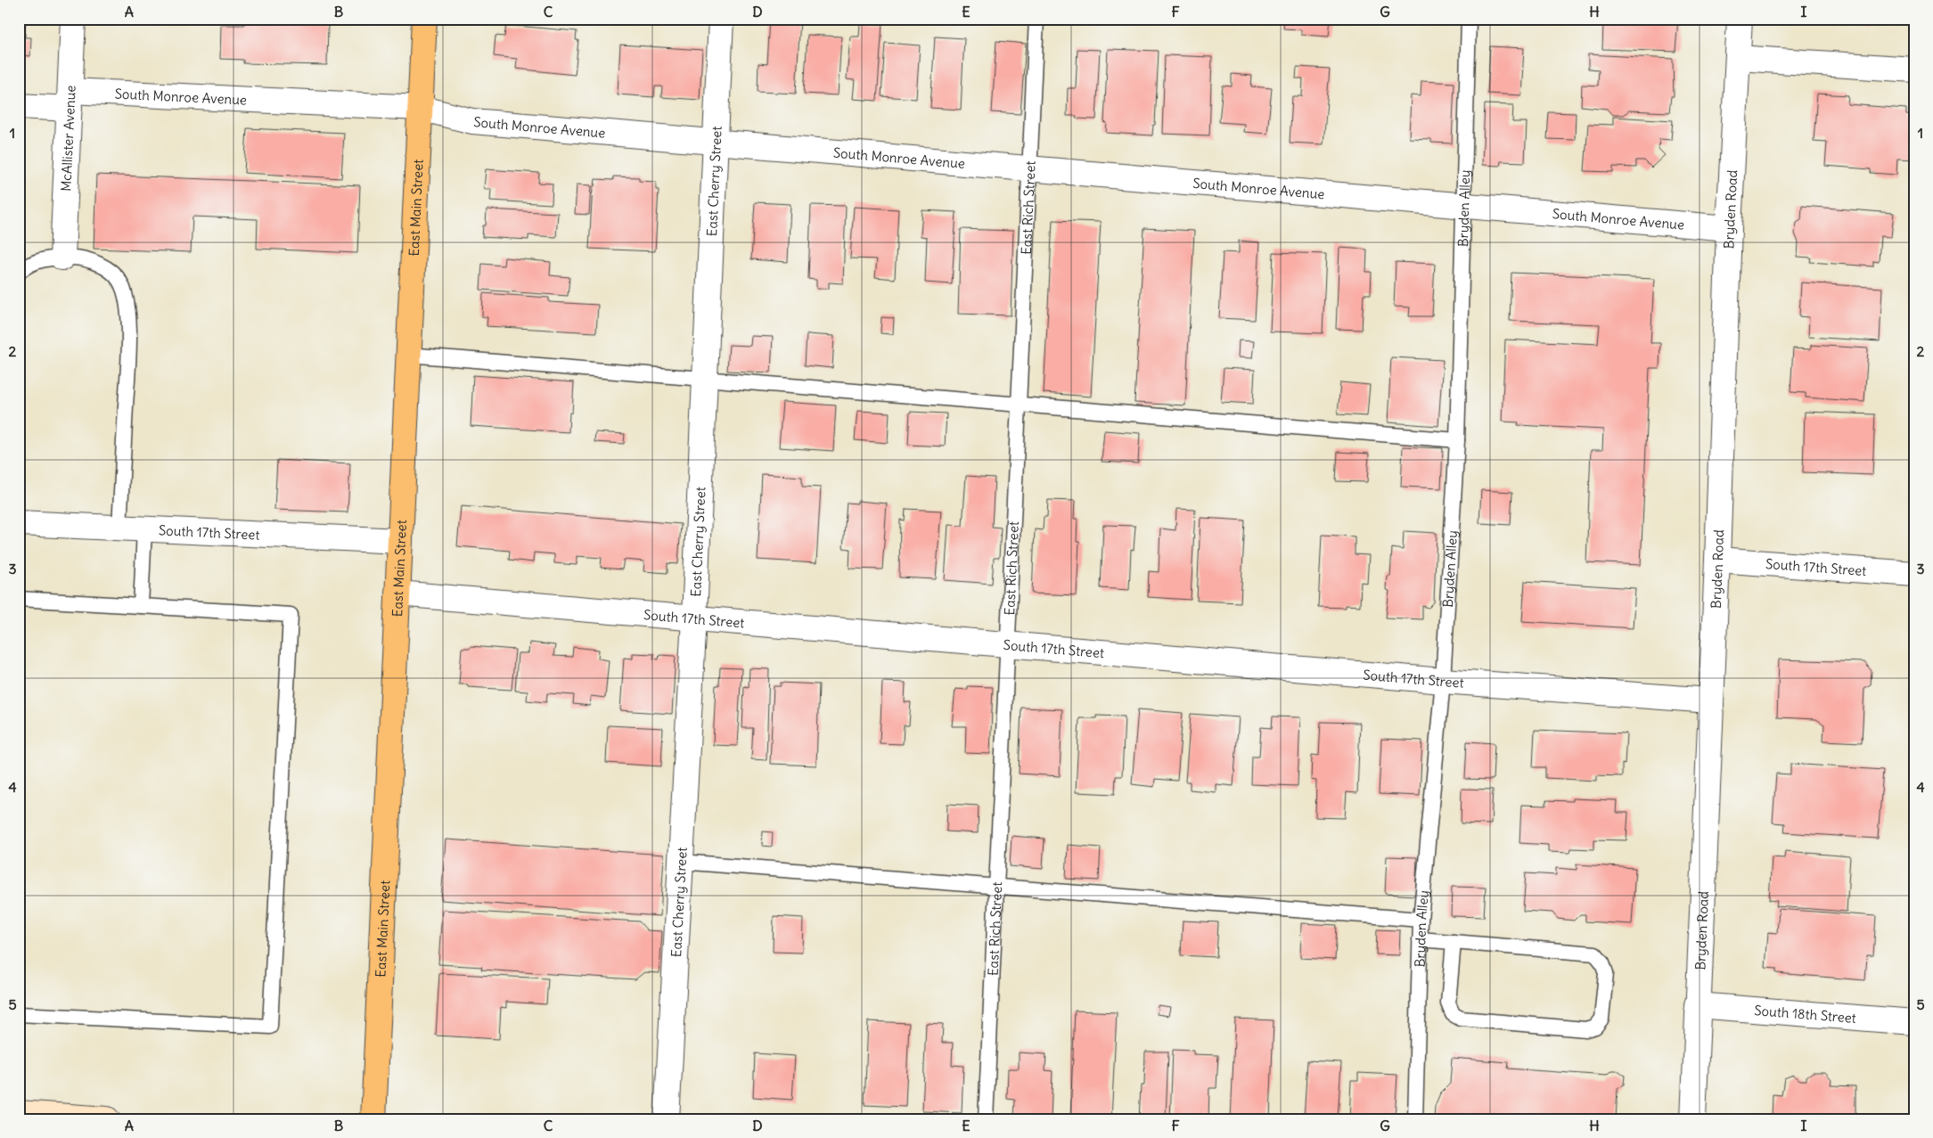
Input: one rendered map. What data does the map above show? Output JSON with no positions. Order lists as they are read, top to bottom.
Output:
{
  "streets": {
    "main road": ["East Main Street"],
    "street": [
      "South Monroe Avenue",
      "McAllister Avenue",
      "East Cherry Street",
      "Bryden Road",
      "South 17th Street",
      "South 18th Street"
    ],
    "lane": ["East Rich Street", "Bryden Alley"]
  },
  "crossings": [
    ["South Monroe Avenue", "McAllister Avenue"],
    ["South Monroe Avenue", "East Cherry Street"],
    ["South Monroe Avenue", "East Main Street"],
    ["South Monroe Avenue", "East Rich Street"],
    ["South Monroe Avenue", "Bryden Alley"],
    ["South Monroe Avenue", "Bryden Road"],
    ["East Cherry Street", "South 17th Street"],
    ["East Main Street", "South 17th Street"],
    ["East Rich Street", "South 17th Street"],
    ["Bryden Alley", "South 17th Street"],
    ["Bryden Road", "South 17th Street"],
    ["Bryden Road", "South 18th Street"]
  ],
  "grid": {
    "columns": [
      "A",
      "B",
      "C",
      "D",
      "E",
      "F",
      "G",
      "H",
      "I"
    ],
    "rows": [
      "1",
      "2",
      "3",
      "4",
      "5"
    ]
  }
}
